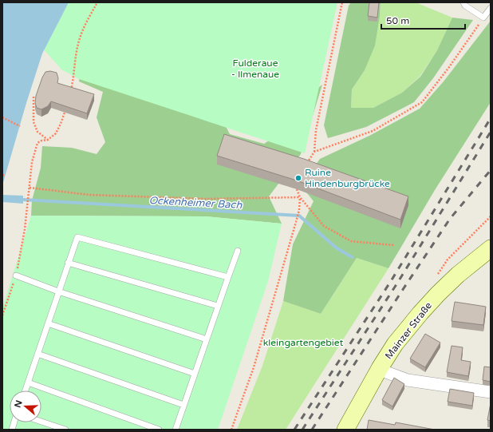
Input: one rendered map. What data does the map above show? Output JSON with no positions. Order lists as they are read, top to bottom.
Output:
{
  "streets": {
    "main road": ["Mainzer Straße"]
  },
  "water": ["Ockenheimer Bach"],
  "parks": ["Fulderaue - Ilmenaue", "kleingartengebiet"],
  "places": ["Ruine Hindenburgbrücke"],
  "scale_bar": "50 m",
  "north": "left"
}
